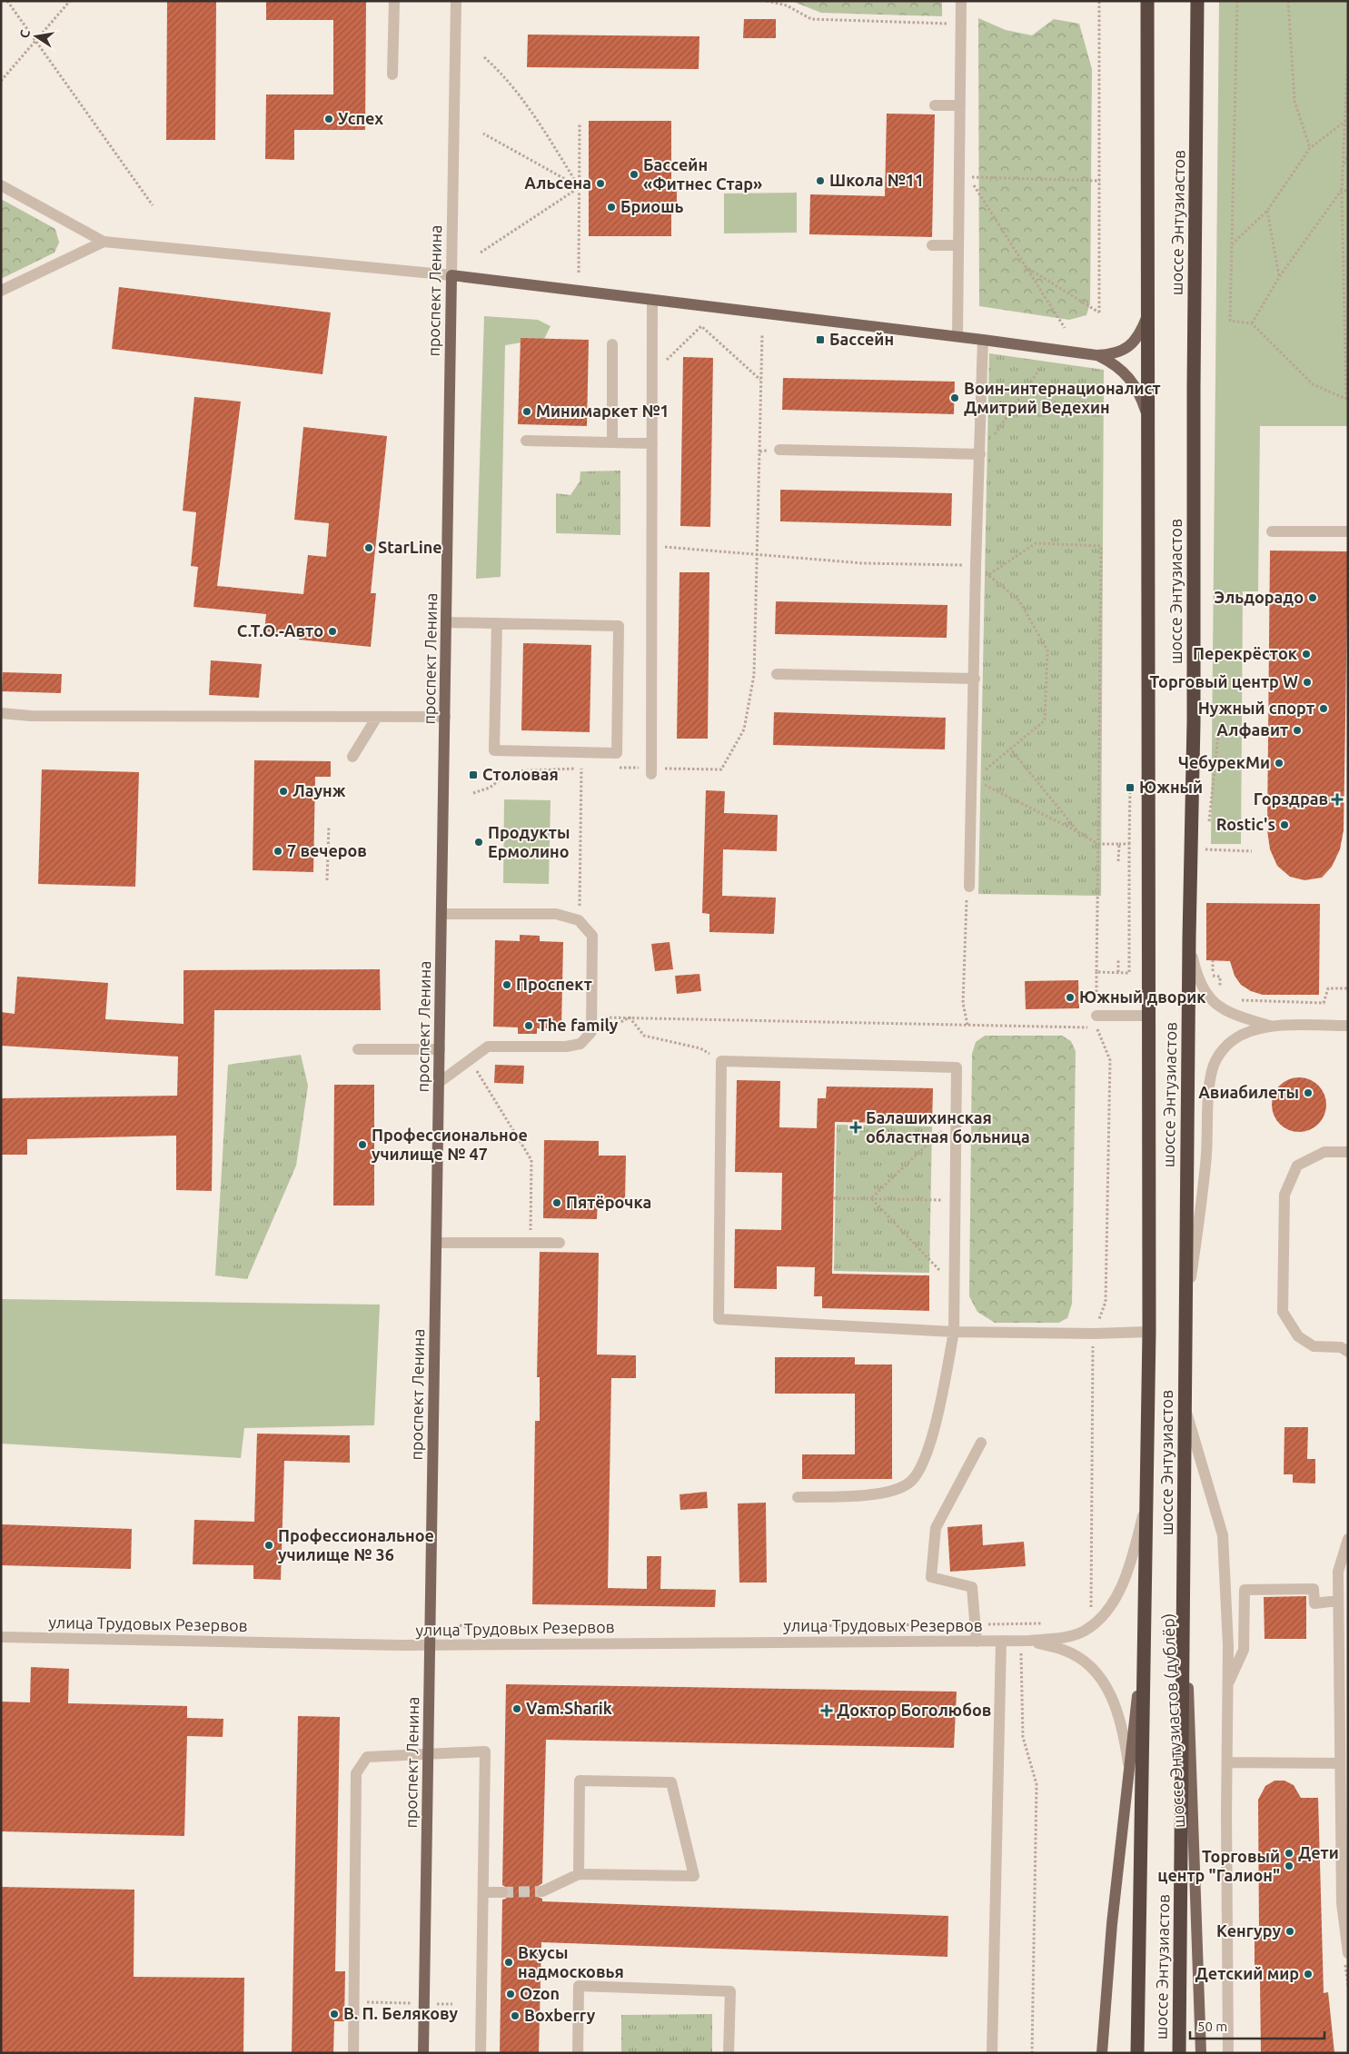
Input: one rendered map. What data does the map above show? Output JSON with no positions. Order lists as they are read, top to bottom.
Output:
{
  "streets": {
    "highway": ["шоссе Энтузиастов"],
    "main road": ["проспект Ленина", "шоссе Энтузиастов (дублёр)"],
    "street": ["улица Трудовых Резервов"]
  },
  "crossings": [
    ["шоссе Энтузиастов", "улица Трудовых Резервов"],
    ["шоссе Энтузиастов", "шоссе Энтузиастов (дублёр)"],
    ["проспект Ленина", "улица Трудовых Резервов"],
    ["улица Трудовых Резервов", "шоссе Энтузиастов (дублёр)"]
  ],
  "places": {
    "other": [
      "Успех",
      "Бассейн «Фитнес Стар»",
      "Школа №11",
      "Альсена",
      "Бриошь",
      "Воин-интернационалист Дмитрий Ведехин",
      "Минимаркет №1",
      "StarLine",
      "Эльдорадо",
      "С.Т.О.-Авто",
      "Перекрёсток",
      "Торговый центр W",
      "Нужный спорт",
      "Алфавит",
      "ЧебурекМи",
      "Лаунж",
      "Rostic's",
      "Продукты Ермолино",
      "7 вечеров",
      "Проспект",
      "Южный дворик",
      "The family",
      "Авиабилеты",
      "Профессиональное училище № 47",
      "Пятёрочка",
      "Профессиональное училище № 36",
      "Vam.Sharik",
      "Дети",
      "Торговый центр \"Галион\"",
      "Кенгуру",
      "Вкусы надмосковья",
      "Детский мир",
      "Ozon",
      "В. П. Белякову",
      "Boxberry"
    ],
    "transit": ["Бассейн", "Столовая", "Южный"],
    "health": ["Горздрав", "Балашихинская областная больница", "Доктор Боголюбов"]
  },
  "scale_bar": "50 m",
  "north": "left"
}
